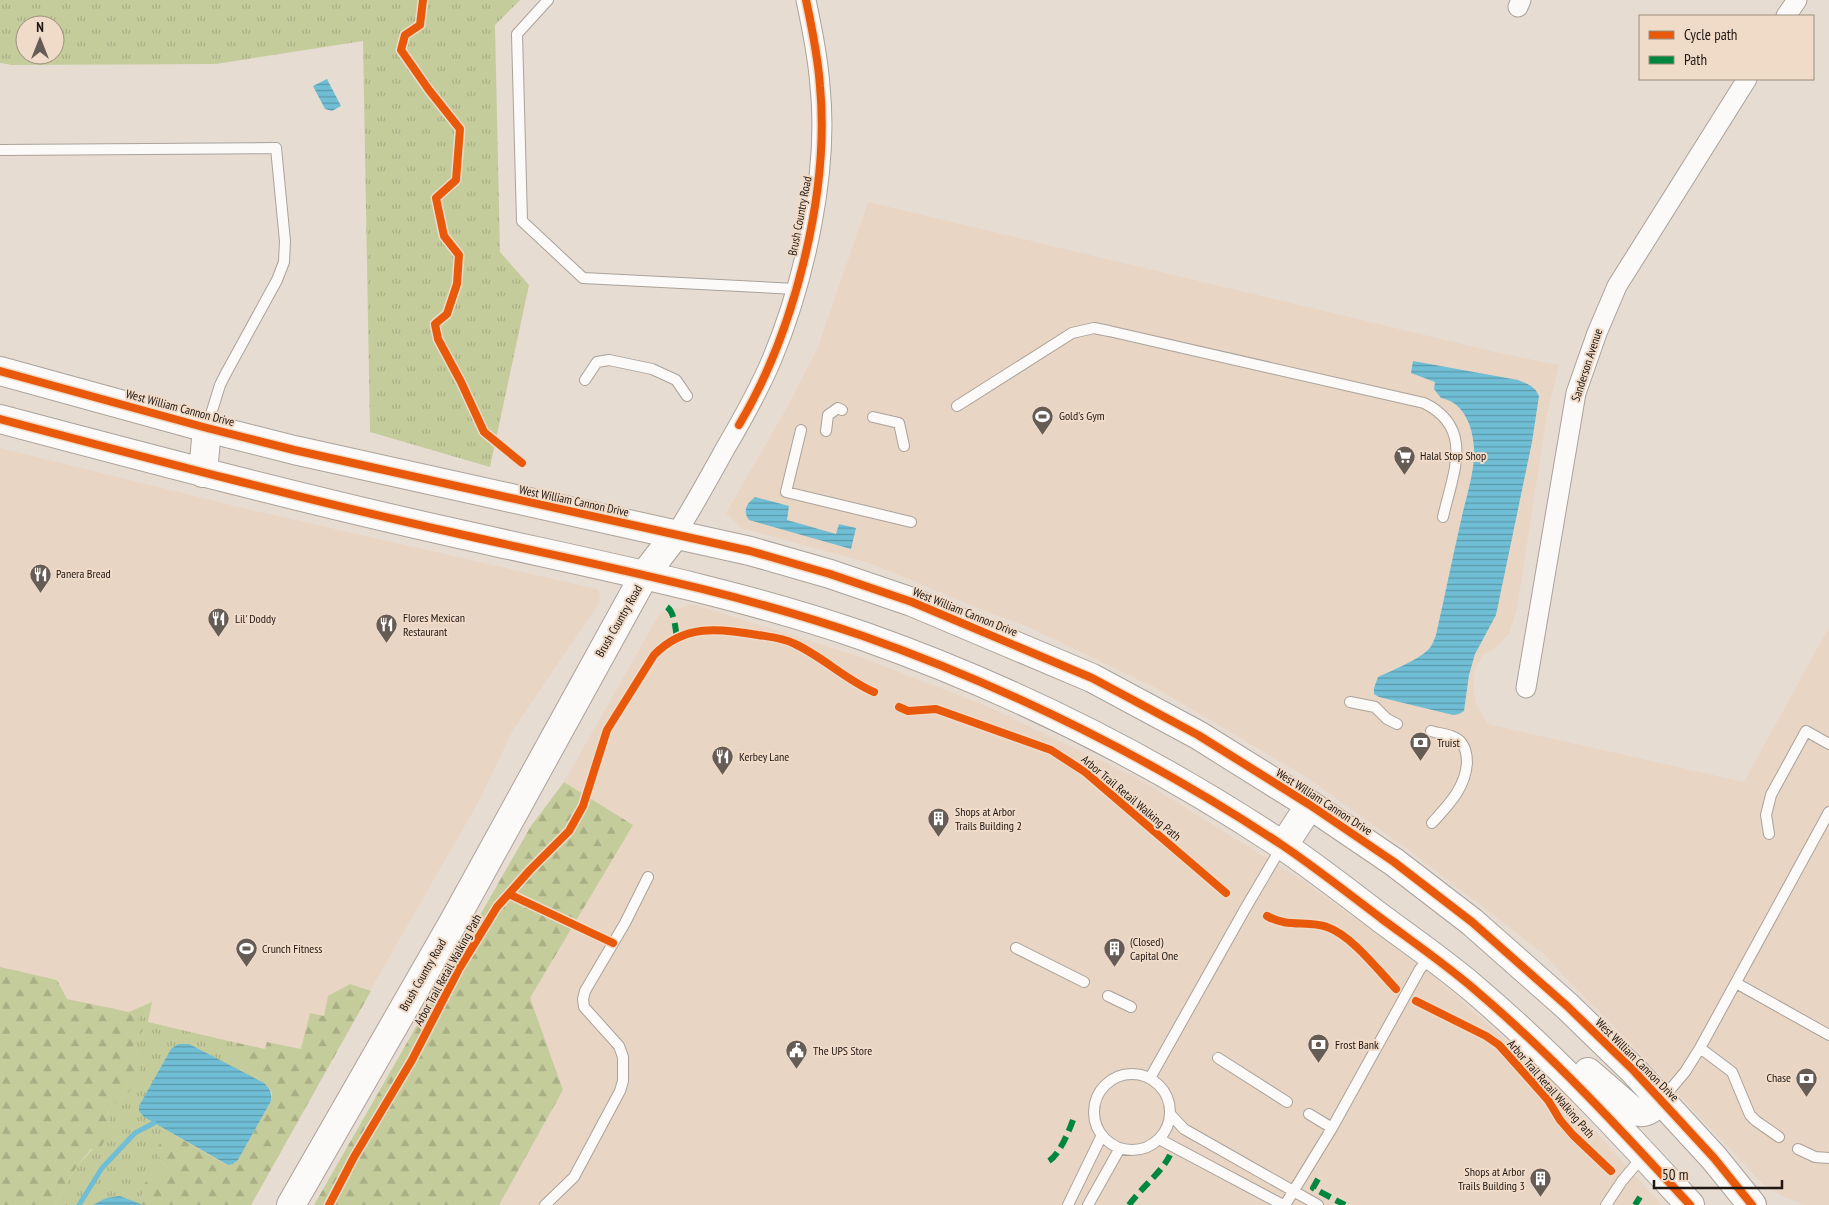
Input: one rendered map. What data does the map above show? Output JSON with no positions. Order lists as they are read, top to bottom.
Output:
{
  "streets": {
    "main road": ["Brush Country Road", "West William Cannon Drive"],
    "street": ["Sanderson Avenue"],
    "cycle path": ["Arbor Trail Retail Walking Path"]
  },
  "crossings": [
    ["Brush Country Road", "West William Cannon Drive"]
  ],
  "places": {
    "sports": ["Gold's Gym", "Crunch Fitness"],
    "supermarket": ["Halal Stop Shop"],
    "restaurant": [
      "Panera Bread",
      "Lil' Doddy",
      "Flores Mexican Restaurant",
      "Kerbey Lane"
    ],
    "bank": ["Truist", "Frost Bank", "Chase"],
    "building": ["Shops at Arbor Trails Building 2", "(Closed) Capital One", "Shops at Arbor Trails Building 3"],
    "public building": ["The UPS Store"]
  },
  "legend": ["Cycle path", "Path"],
  "scale_bar": "50 m",
  "north": "top"
}
